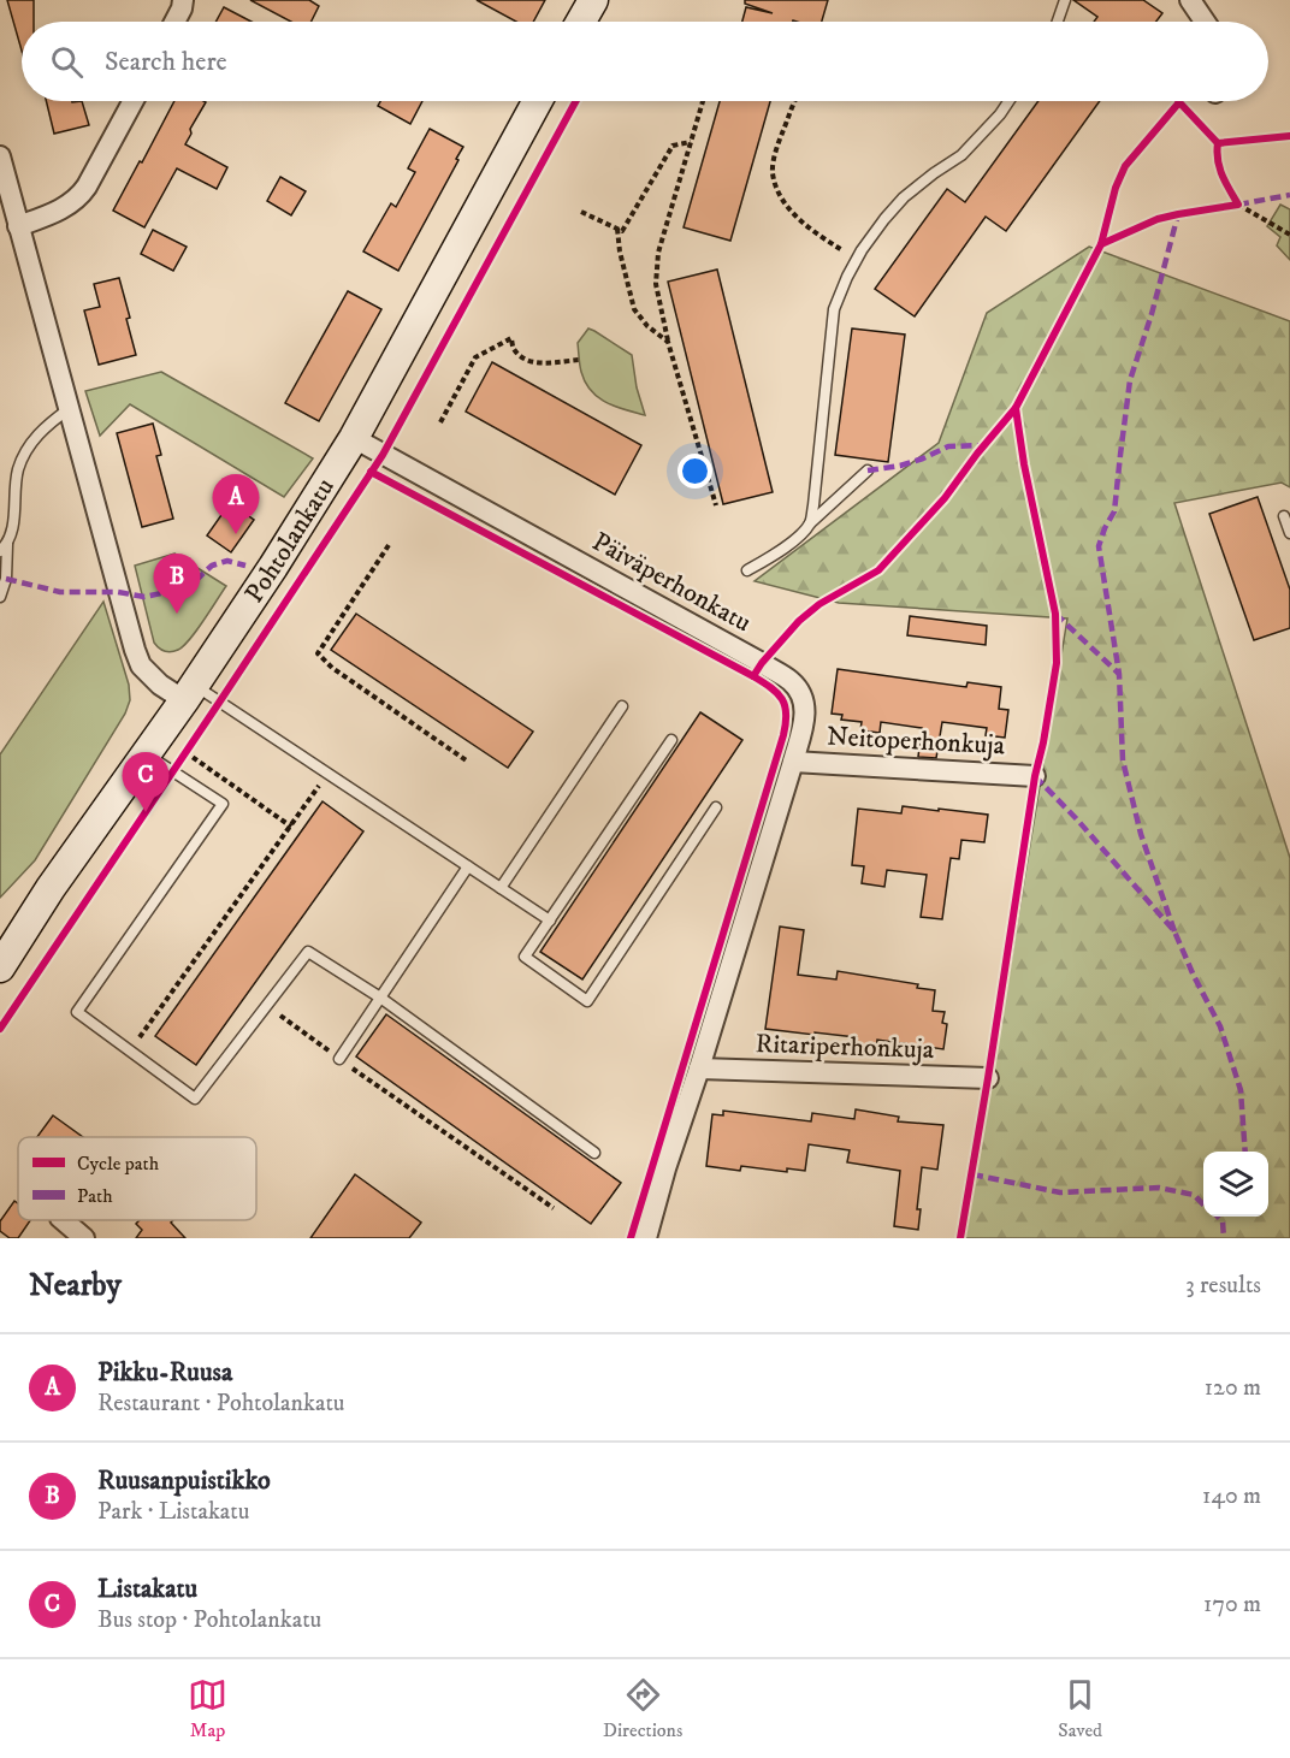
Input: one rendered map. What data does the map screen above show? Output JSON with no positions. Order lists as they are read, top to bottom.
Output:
{
  "streets": {
    "main road": ["Pohtolankatu"],
    "street": ["Päiväperhonkatu", "Neitoperhonkuja", "Ritariperhonkuja"]
  },
  "crossings": [
    ["Pohtolankatu", "Päiväperhonkatu"],
    ["Päiväperhonkatu", "Neitoperhonkuja"],
    ["Päiväperhonkatu", "Ritariperhonkuja"]
  ],
  "legend": ["Cycle path", "Path"],
  "page": {
    "search": "Search here",
    "pins": ["A", "B", "C"],
    "heading": ["Nearby", "3 results"],
    "list": [
      {
        "mark": "A",
        "name": "Pikku-Ruusa",
        "note": "Restaurant · Pohtolankatu",
        "value": "120 m"
      },
      {
        "mark": "B",
        "name": "Ruusanpuistikko",
        "note": "Park · Listakatu",
        "value": "140 m"
      },
      {
        "mark": "C",
        "name": "Listakatu",
        "note": "Bus stop · Pohtolankatu",
        "value": "170 m"
      }
    ],
    "nav": ["Map", "Directions", "Saved"]
  }
}
